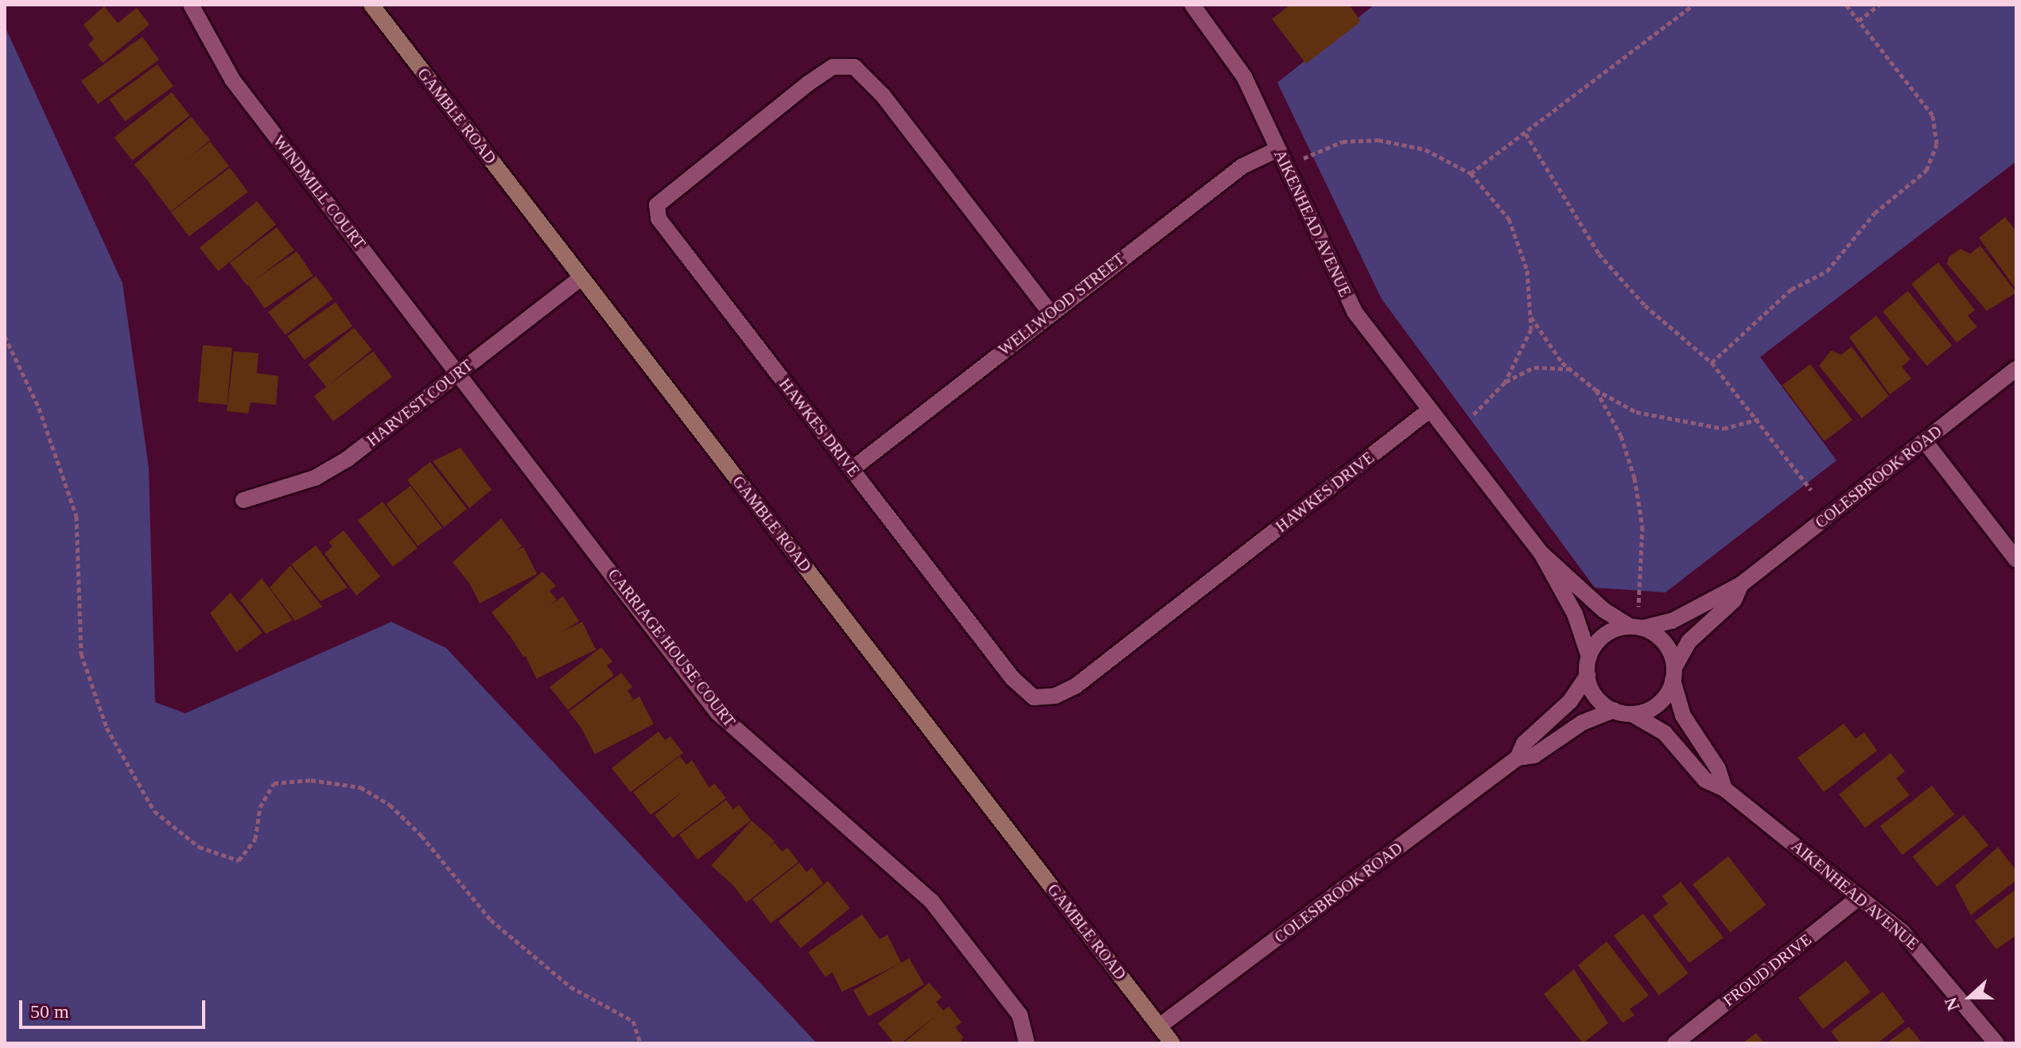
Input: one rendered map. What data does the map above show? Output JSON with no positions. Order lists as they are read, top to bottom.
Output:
{
  "streets": {
    "main road": ["GAMBLE ROAD"],
    "street": [
      "WINDMILL COURT",
      "AIKENHEAD AVENUE",
      "WELLWOOD STREET",
      "HARVEST COURT",
      "HAWKES DRIVE",
      "COLESBROOK ROAD",
      "CARRIAGE HOUSE COURT",
      "FROUD DRIVE"
    ]
  },
  "crossings": [
    ["GAMBLE ROAD", "HARVEST COURT"],
    ["GAMBLE ROAD", "COLESBROOK ROAD"],
    ["WINDMILL COURT", "HARVEST COURT"],
    ["WINDMILL COURT", "CARRIAGE HOUSE COURT"],
    ["AIKENHEAD AVENUE", "WELLWOOD STREET"],
    ["AIKENHEAD AVENUE", "HAWKES DRIVE"],
    ["AIKENHEAD AVENUE", "COLESBROOK ROAD"],
    ["AIKENHEAD AVENUE", "FROUD DRIVE"],
    ["WELLWOOD STREET", "HAWKES DRIVE"],
    ["HARVEST COURT", "CARRIAGE HOUSE COURT"]
  ],
  "scale_bar": "50 m",
  "north": "left"
}
